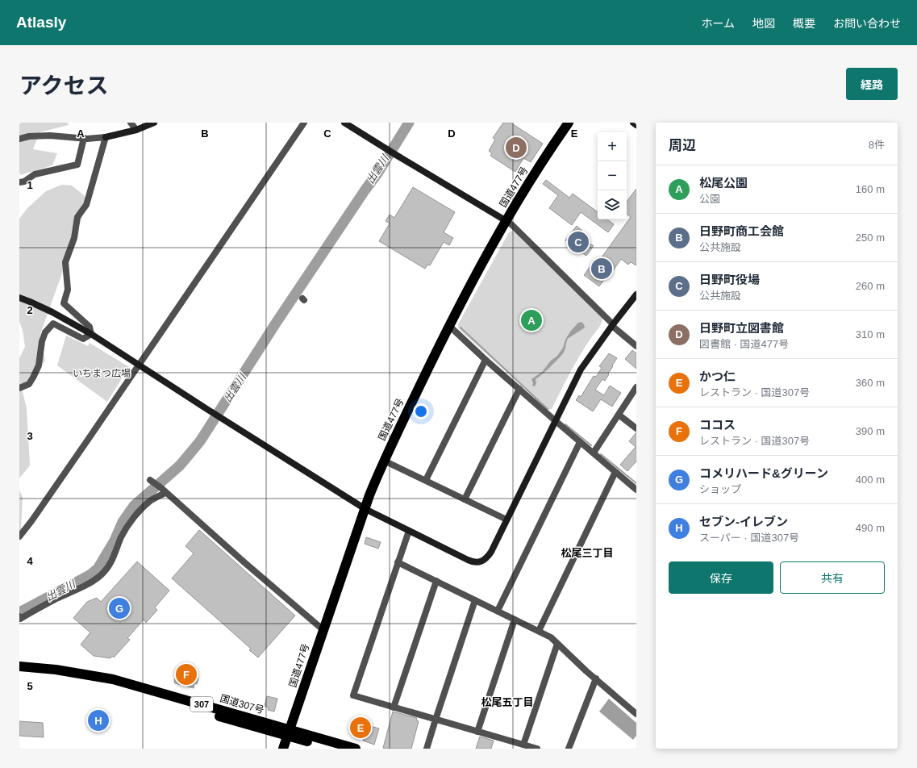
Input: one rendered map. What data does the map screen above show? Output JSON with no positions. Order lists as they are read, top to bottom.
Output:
{
  "streets": {
    "highway": ["国道477号", "307", "国道307号"]
  },
  "crossings": [
    ["国道477号", "国道307号"]
  ],
  "districts": ["松尾三丁目", "松尾五丁目"],
  "water": ["出雲川"],
  "parks": ["いちまつ広場"],
  "page": {
    "header": "Atlasly",
    "nav": [
      "ホーム",
      "地図",
      "概要",
      "お問い合わせ"
    ],
    "title": "アクセス",
    "buttons": [
      "経路",
      ["保存", "共有"]
    ],
    "heading": ["周辺", "8件"],
    "map_buttons": ["+", "−"],
    "pins": [
      "D",
      "C",
      "B",
      "A",
      "G",
      "F",
      "H",
      "E"
    ],
    "list": [
      {
        "mark": "A",
        "name": "松尾公園",
        "note": "公園",
        "value": "160 m"
      },
      {
        "mark": "B",
        "name": "日野町商工会館",
        "note": "公共施設",
        "value": "250 m"
      },
      {
        "mark": "C",
        "name": "日野町役場",
        "note": "公共施設",
        "value": "260 m"
      },
      {
        "mark": "D",
        "name": "日野町立図書館",
        "note": "図書館 · 国道477号",
        "value": "310 m"
      },
      {
        "mark": "E",
        "name": "かつ仁",
        "note": "レストラン · 国道307号",
        "value": "360 m"
      },
      {
        "mark": "F",
        "name": "ココス",
        "note": "レストラン · 国道307号",
        "value": "390 m"
      },
      {
        "mark": "G",
        "name": "コメリハード&グリーン",
        "note": "ショップ",
        "value": "400 m"
      },
      {
        "mark": "H",
        "name": "セブン-イレブン",
        "note": "スーパー · 国道307号",
        "value": "490 m"
      }
    ]
  },
  "grid": {
    "columns": [
      "A",
      "B",
      "C",
      "D",
      "E"
    ],
    "rows": [
      "1",
      "2",
      "3",
      "4",
      "5"
    ]
  }
}
